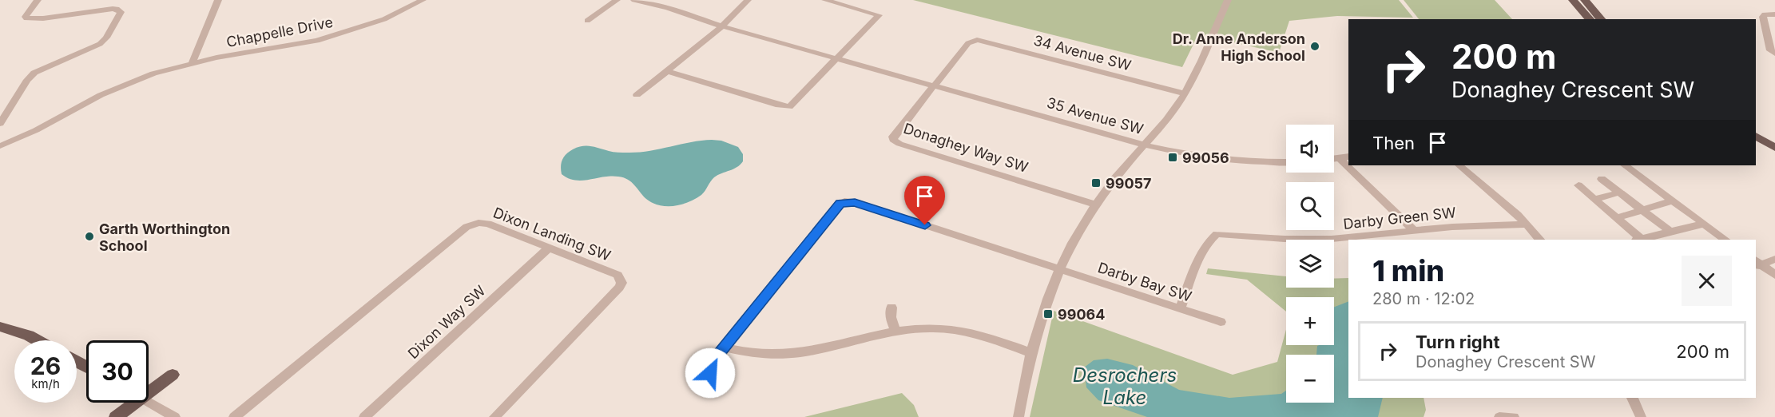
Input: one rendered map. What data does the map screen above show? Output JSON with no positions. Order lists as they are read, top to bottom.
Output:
{
  "streets": {
    "street": [
      "Chappelle Drive",
      "34 Avenue SW",
      "35 Avenue SW",
      "Donaghey Way SW",
      "Darby Green SW",
      "Dixon Landing SW",
      "Darby Bay SW",
      "Dixon Way SW"
    ]
  },
  "crossings": [
    ["34 Avenue SW", "35 Avenue SW"],
    ["34 Avenue SW", "Donaghey Way SW"],
    ["35 Avenue SW", "Donaghey Way SW"],
    ["Darby Green SW", "Darby Bay SW"],
    ["Dixon Landing SW", "Dixon Way SW"]
  ],
  "water": ["Desrochers Lake"],
  "places": {
    "other": ["Dr. Anne Anderson High School", "Garth Worthington School"],
    "transit": ["99056", "99057", "99064"]
  },
  "page": {
    "turn": ["200 m", "Donaghey Crescent SW"],
    "then": "Then",
    "map_buttons": ["+", "−"],
    "heading": ["1 min", "280 m · 12:02"],
    "list": [
      {
        "name": "Turn right",
        "note": "Donaghey Crescent SW",
        "value": "200 m"
      }
    ],
    "speed": "26 km/h",
    "limit": "30"
  }
}
